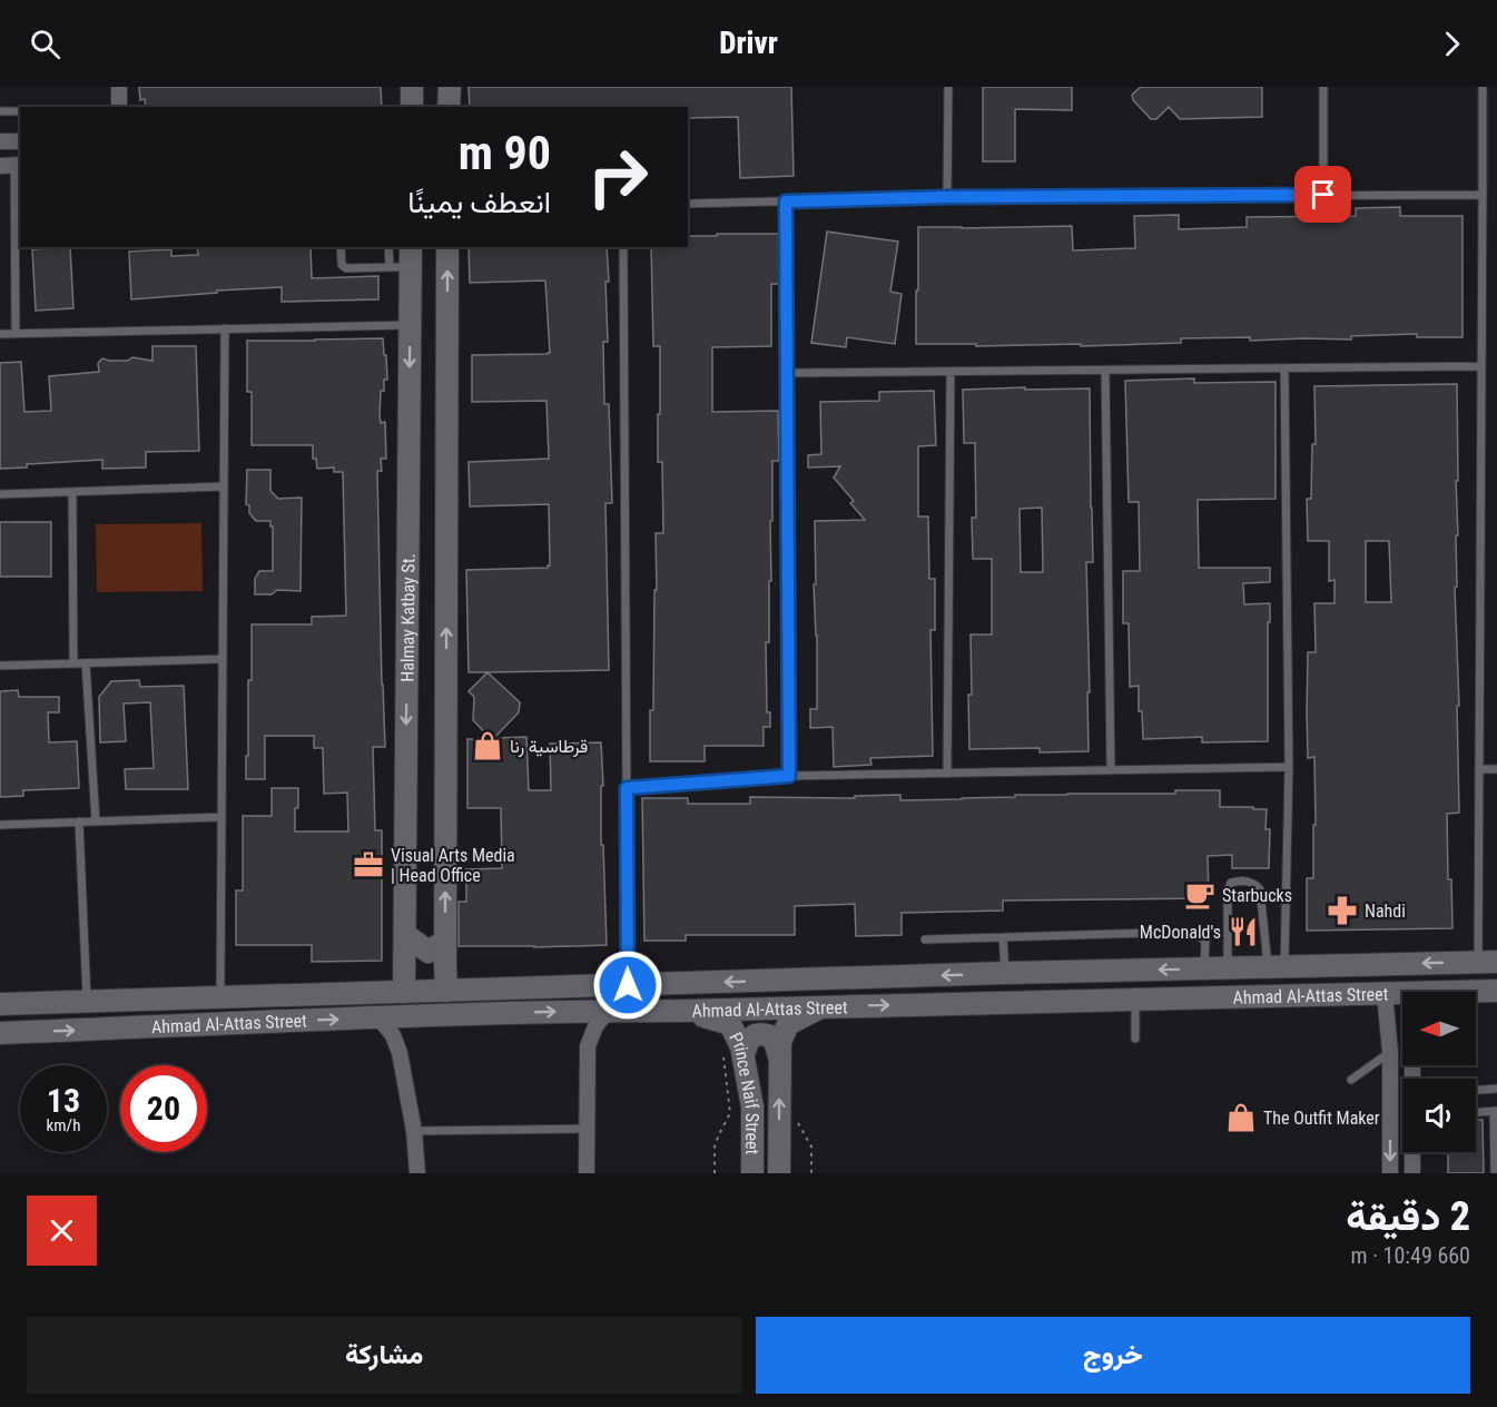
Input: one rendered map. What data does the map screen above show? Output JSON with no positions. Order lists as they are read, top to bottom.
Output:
{
  "streets": {
    "street": ["Halmay Katbay St.", "Ahmad Al-Attas Street", "Prince Naif Street"]
  },
  "crossings": [
    ["Halmay Katbay St.", "Ahmad Al-Attas Street"],
    ["Ahmad Al-Attas Street", "Prince Naif Street"]
  ],
  "places": {
    "shop": ["قرطاسية رنا", "The Outfit Maker"],
    "office": ["Visual Arts Media | Head Office"],
    "cafe": ["Starbucks"],
    "pharmacy": ["Nahdi"],
    "restaurant": ["McDonald's"]
  },
  "north": "left",
  "page": {
    "header": "Drivr",
    "turn": ["90 m", "انعطف يمينًا"],
    "speed": "13 km/h",
    "limit": "20",
    "heading": ["2 دقيقة", "660 m · 10:49"],
    "buttons": ["خروج", "مشاركة"]
  }
}
